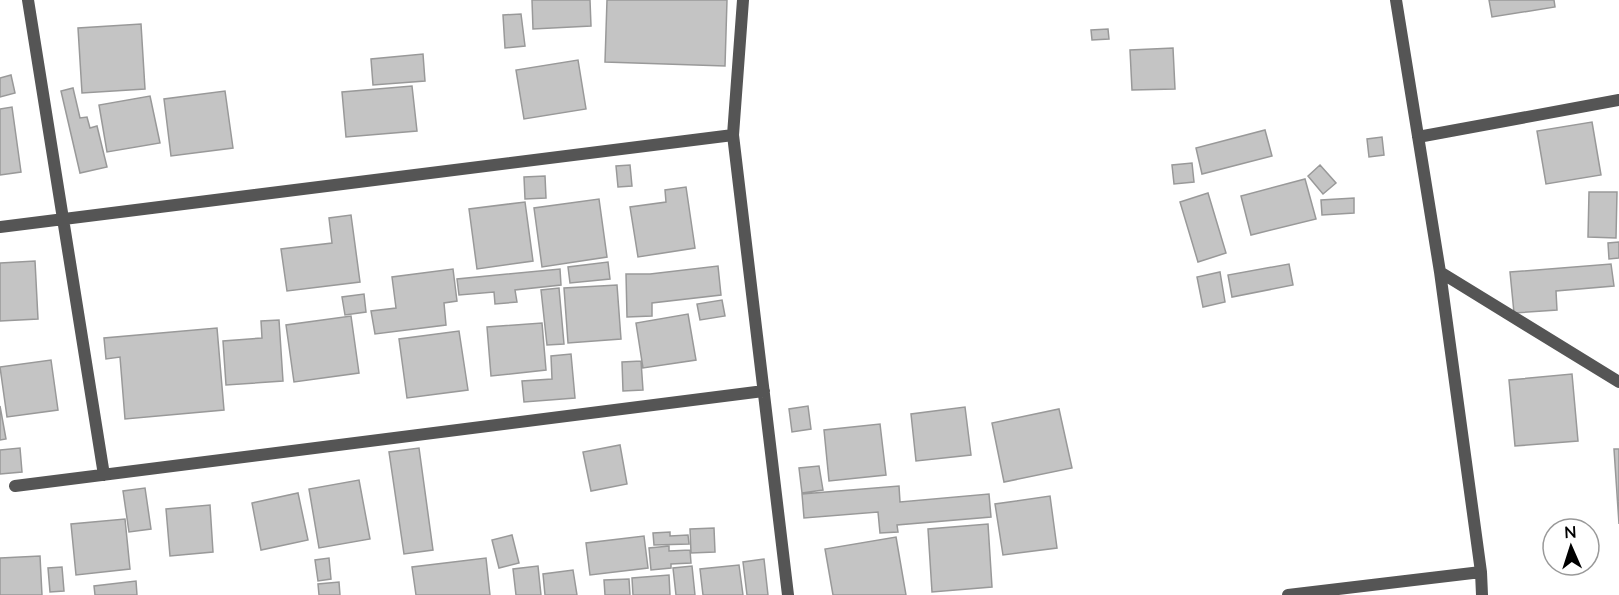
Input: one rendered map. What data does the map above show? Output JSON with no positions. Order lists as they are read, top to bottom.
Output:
{
  "north": "top"
}
